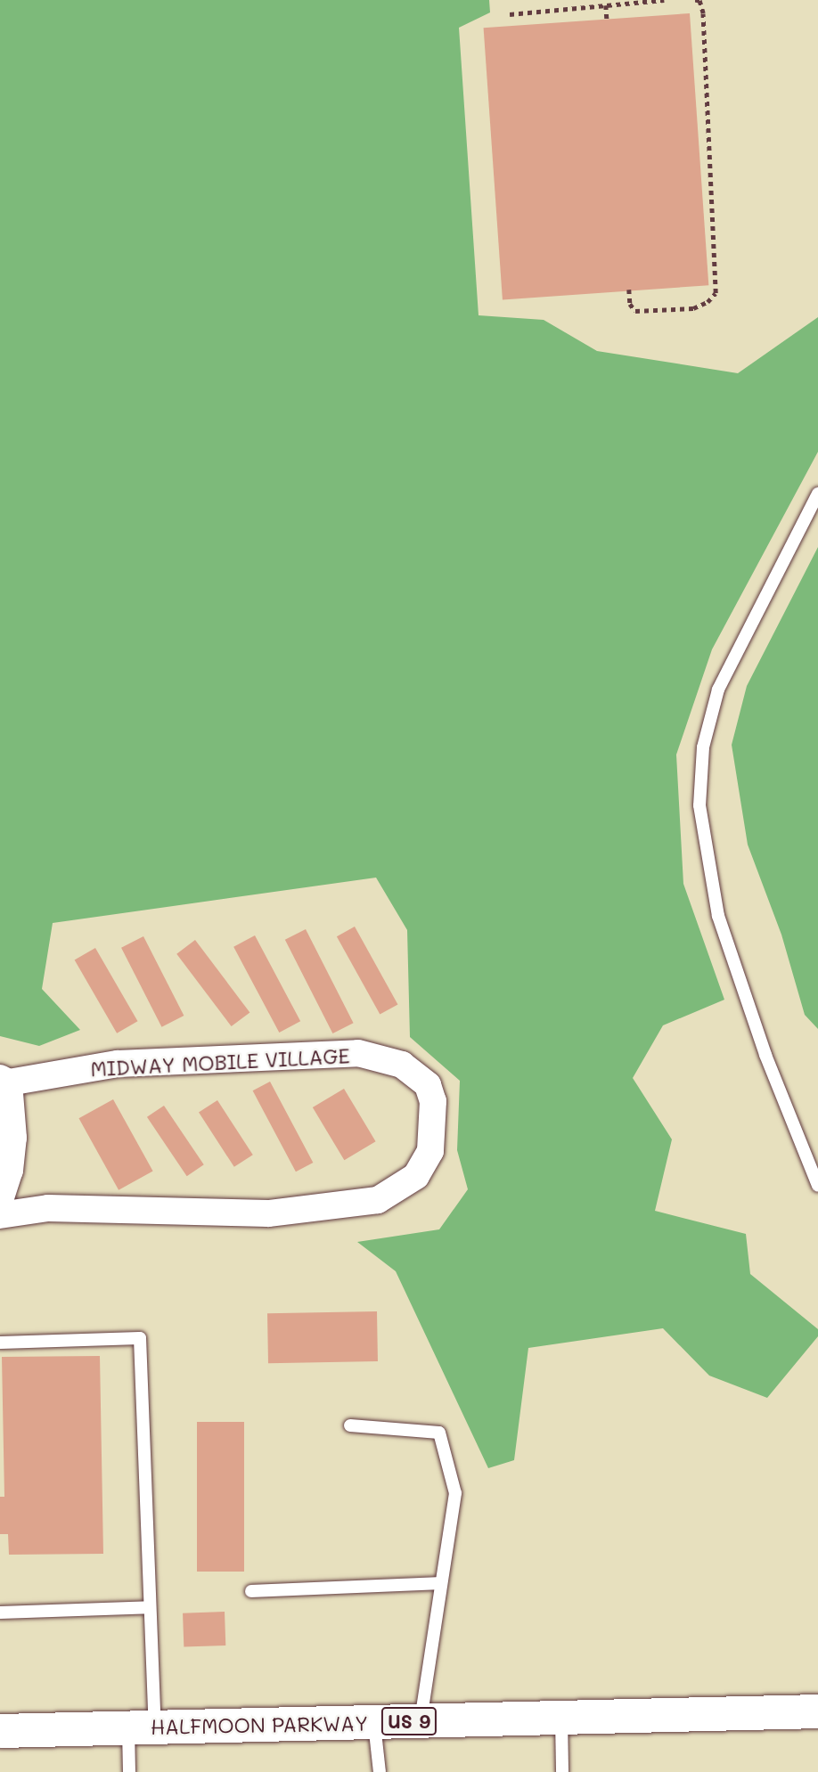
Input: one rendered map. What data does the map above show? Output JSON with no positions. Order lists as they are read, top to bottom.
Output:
{
  "streets": {
    "main road": ["US 9", "HALFMOON PARKWAY"],
    "street": ["MIDWAY MOBILE VILLAGE"]
  }
}
